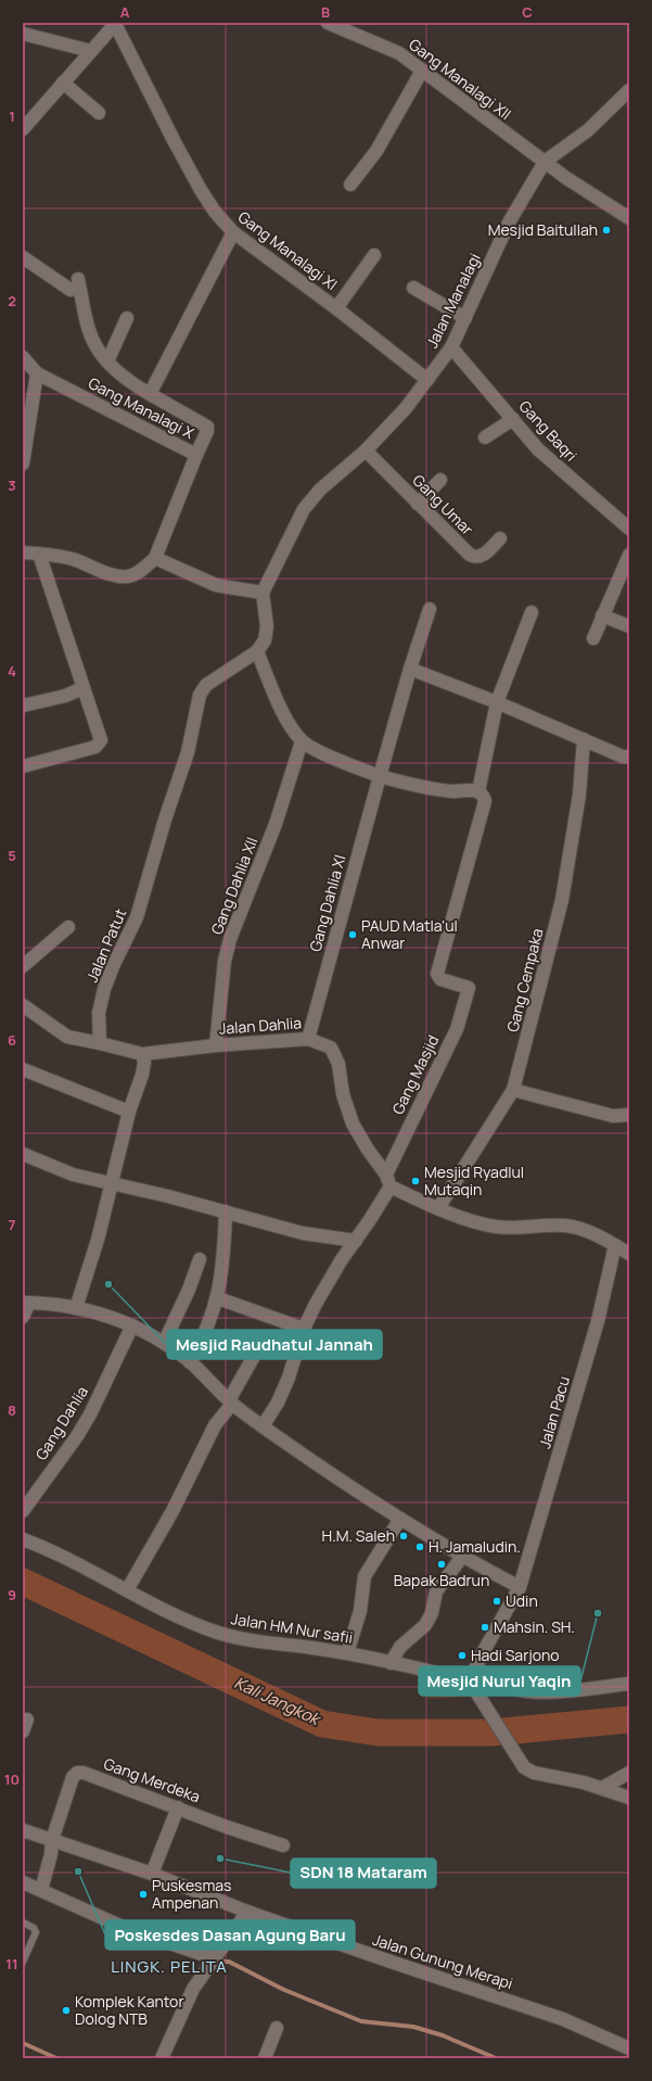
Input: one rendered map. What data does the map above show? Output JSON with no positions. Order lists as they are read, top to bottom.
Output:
{
  "streets": {
    "street": [
      "Gang Manalagi XII",
      "Gang Manalagi XI",
      "Jalan Manalagi",
      "Gang Manalagi X",
      "Gang Baqri",
      "Gang Umar",
      "Gang Dahlia XII",
      "Gang Dahlia XI",
      "Jalan Patut",
      "Gang Cempaka",
      "Jalan Dahlia",
      "Gang Masjid",
      "Jalan Pacu",
      "Gang Dahlia",
      "Jalan HM Nur safii",
      "Gang Merdeka",
      "Jalan Gunung Merapi"
    ]
  },
  "crossings": [
    ["Gang Manalagi XII", "Jalan Manalagi"],
    ["Gang Manalagi XI", "Jalan Manalagi"],
    ["Jalan Manalagi", "Gang Baqri"],
    ["Jalan Manalagi", "Gang Umar"],
    ["Gang Dahlia XII", "Jalan Dahlia"],
    ["Gang Dahlia XI", "Jalan Dahlia"],
    ["Jalan Dahlia", "Gang Masjid"],
    ["Jalan Pacu", "Jalan HM Nur safii"],
    ["Gang Merdeka", "Jalan Gunung Merapi"]
  ],
  "districts": ["LINGK. PELITA"],
  "water": ["Kali Jangkok"],
  "places": [
    "Mesjid Baitullah",
    "PAUD Matla'ul Anwar",
    "Mesjid Ryadlul Mutaqin",
    "Mesjid Raudhatul Jannah",
    "H.M. Saleh",
    "H. Jamaludin.",
    "Bapak Badrun",
    "Udin",
    "Mesjid Nurul Yaqin",
    "Mahsin. SH.",
    "Hadi Sarjono",
    "SDN 18 Mataram",
    "Poskesdes Dasan Agung Baru",
    "Puskesmas Ampenan",
    "Komplek Kantor Dolog NTB"
  ],
  "grid": {
    "columns": ["A", "B", "C"],
    "rows": [
      "1",
      "2",
      "3",
      "4",
      "5",
      "6",
      "7",
      "8",
      "9",
      "10",
      "11"
    ]
  }
}
